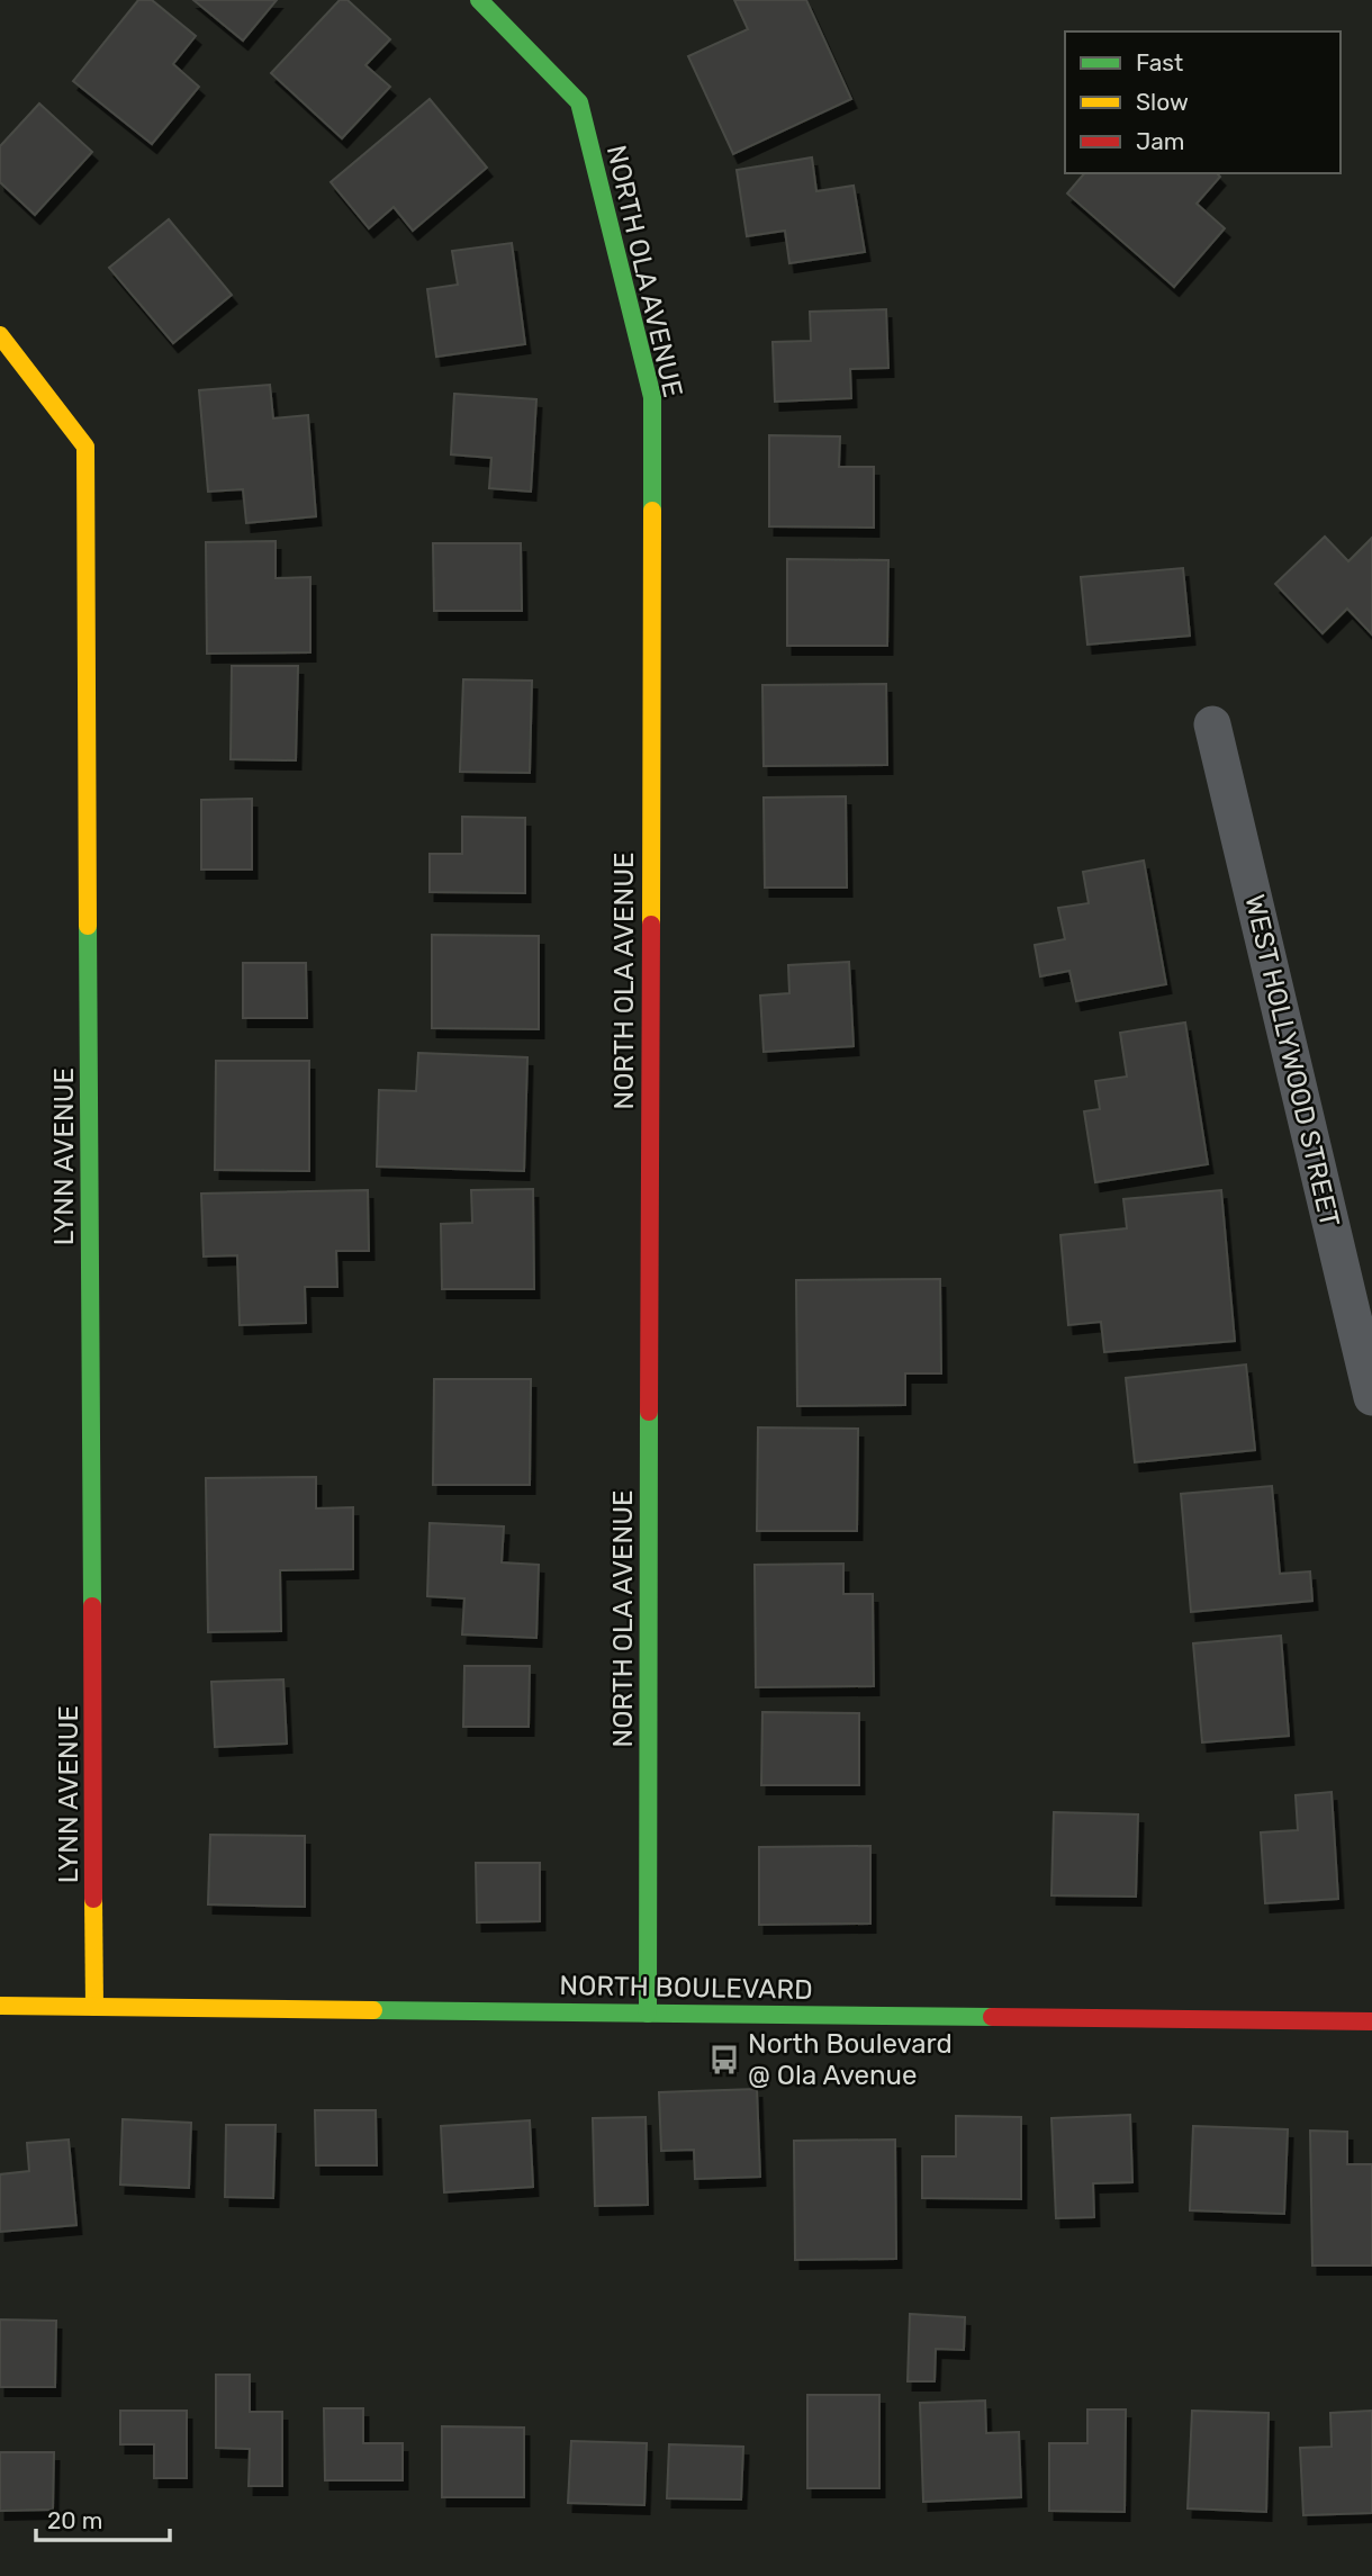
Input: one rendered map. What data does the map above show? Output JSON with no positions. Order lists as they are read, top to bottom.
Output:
{
  "streets": {
    "street": [
      "NORTH OLA AVENUE",
      "WEST HOLLYWOOD STREET",
      "LYNN AVENUE",
      "NORTH BOULEVARD"
    ]
  },
  "crossings": [
    ["NORTH OLA AVENUE", "NORTH BOULEVARD"],
    ["LYNN AVENUE", "NORTH BOULEVARD"]
  ],
  "places": {
    "bus stop": ["North Boulevard @ Ola Avenue"]
  },
  "legend": ["Fast", "Slow", "Jam"],
  "scale_bar": "20 m"
}
